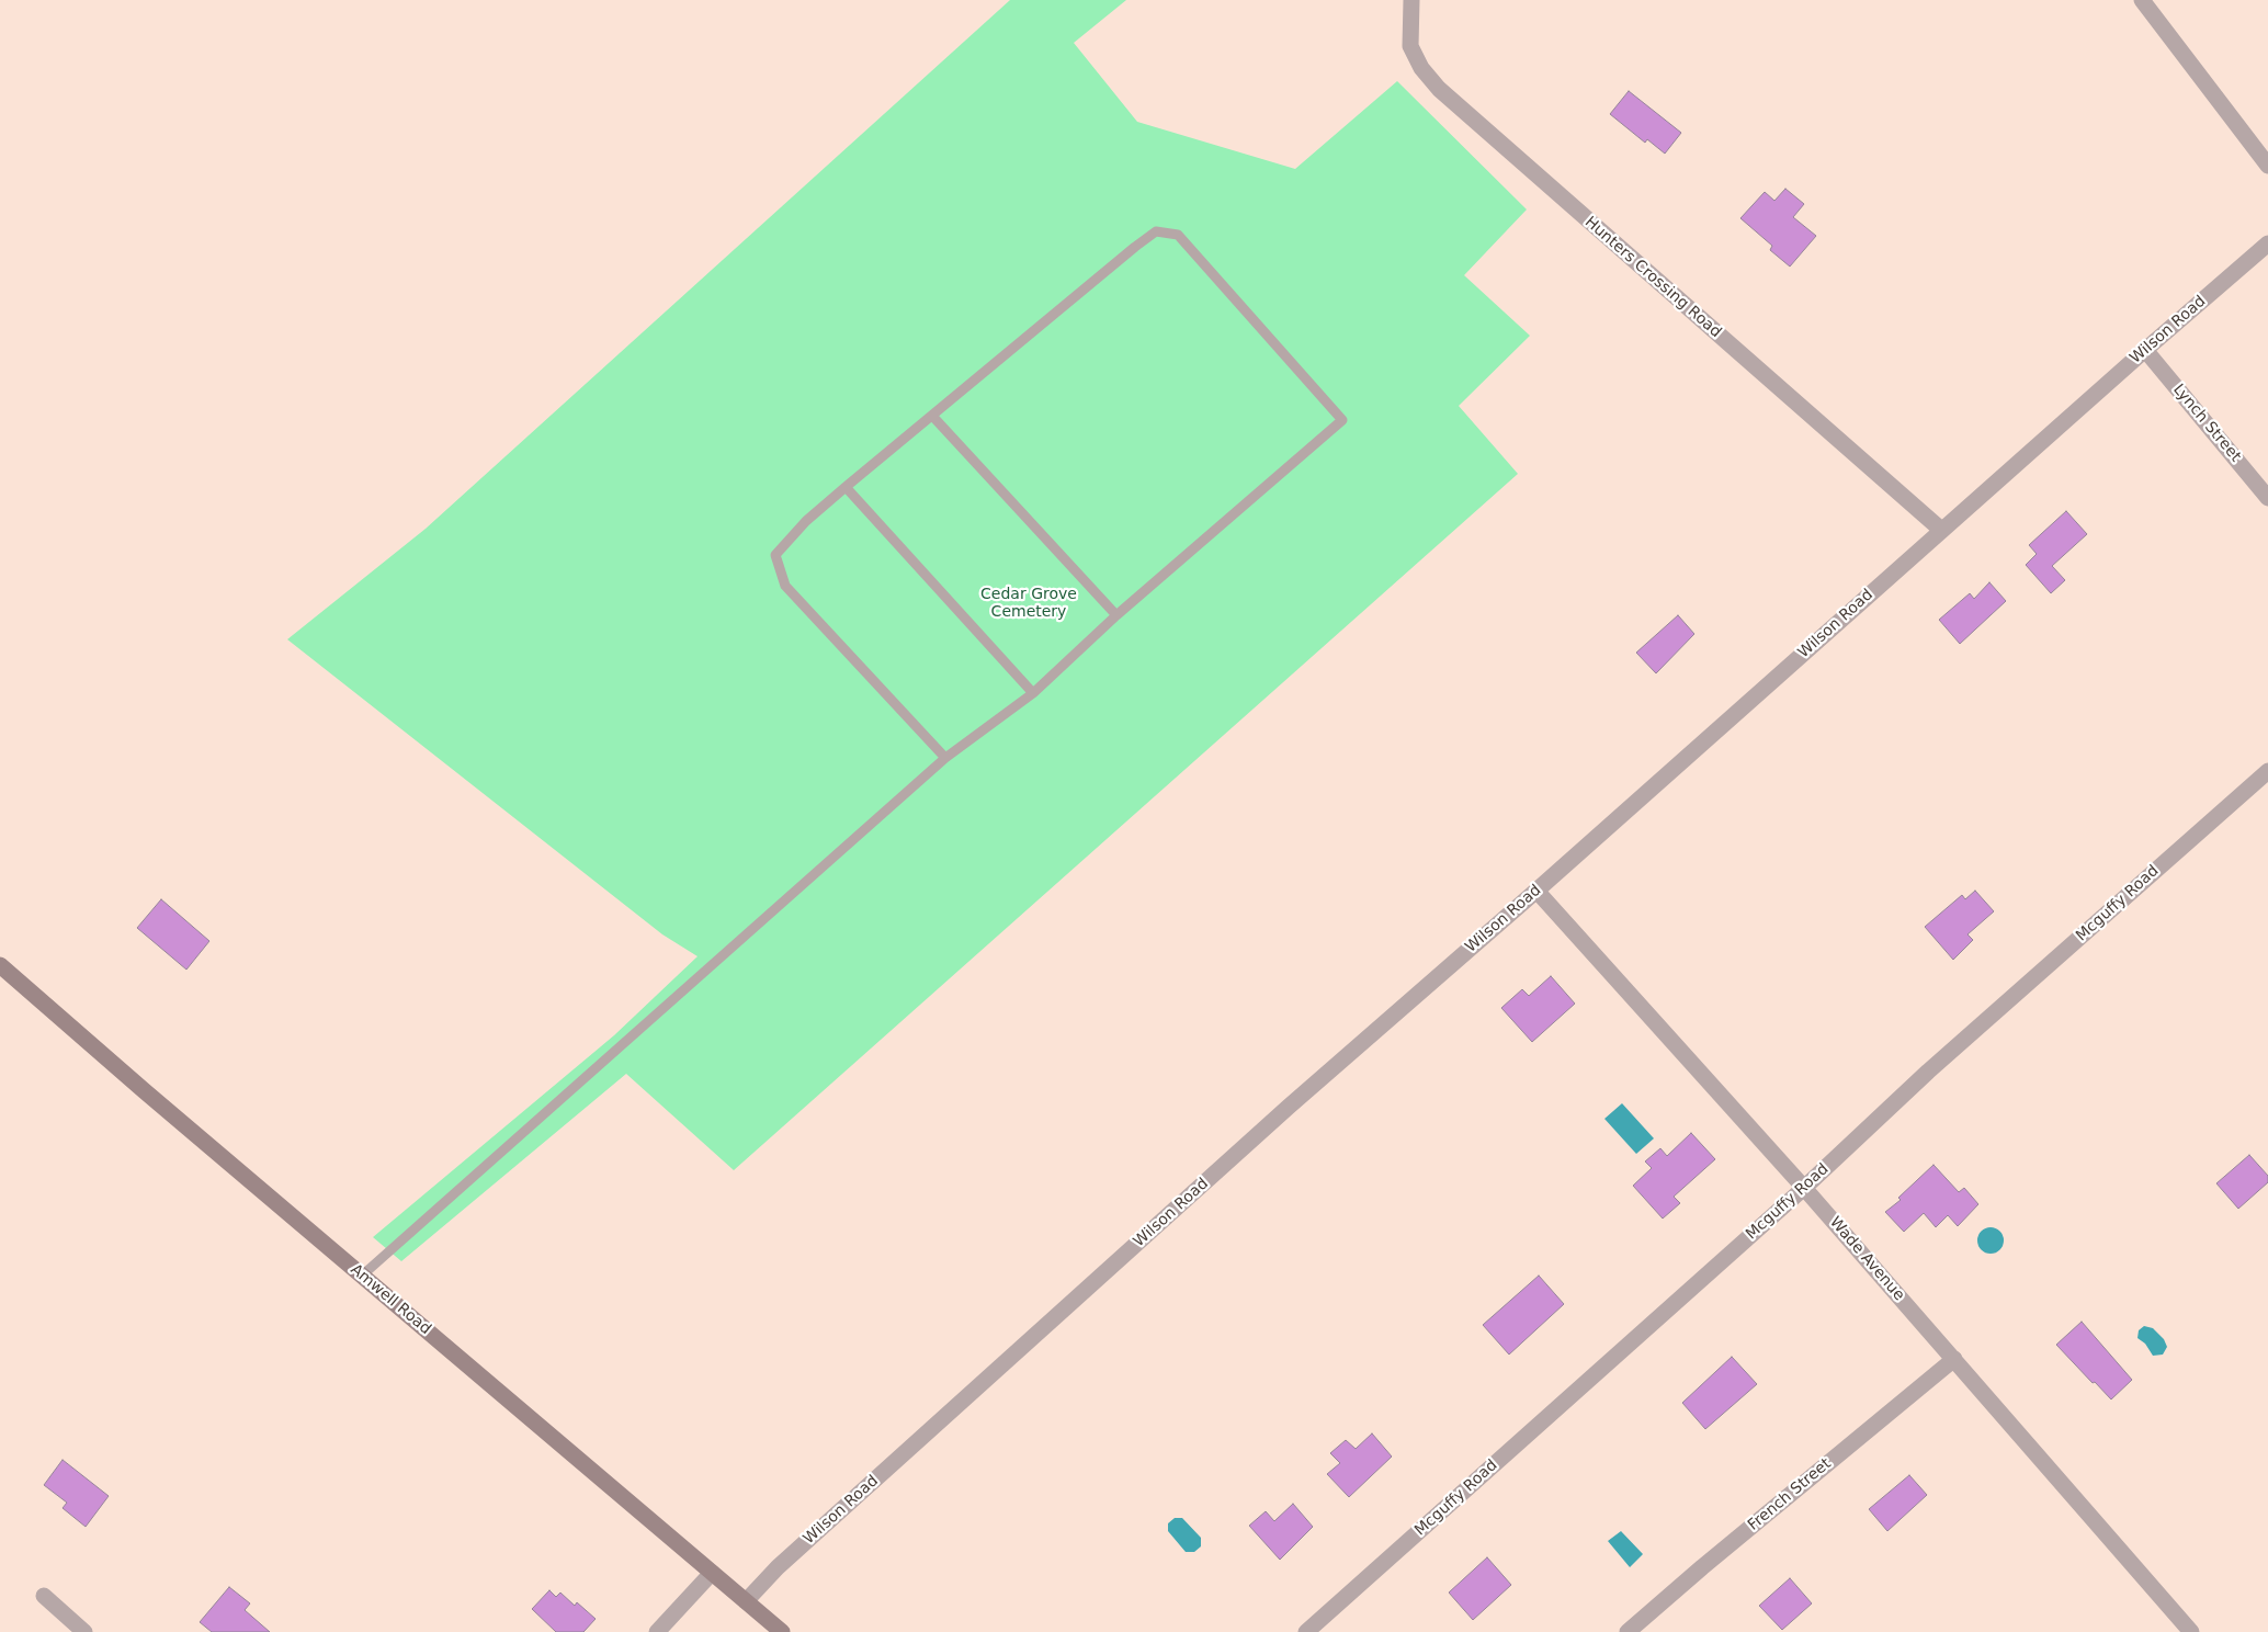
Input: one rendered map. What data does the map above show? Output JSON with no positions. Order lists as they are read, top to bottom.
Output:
{
  "streets": {
    "main road": ["Amwell Road"],
    "street": [
      "Hunters Crossing Road",
      "Wilson Road",
      "Lynch Street",
      "Mcguffy Road",
      "Wade Avenue",
      "French Street"
    ]
  },
  "crossings": [
    ["Hunters Crossing Road", "Wilson Road"],
    ["Wilson Road", "Lynch Street"],
    ["Wilson Road", "Wade Avenue"],
    ["Wilson Road", "Amwell Road"],
    ["Mcguffy Road", "Wade Avenue"],
    ["Wade Avenue", "French Street"]
  ],
  "parks": ["Cedar Grove Cemetery"]
}
